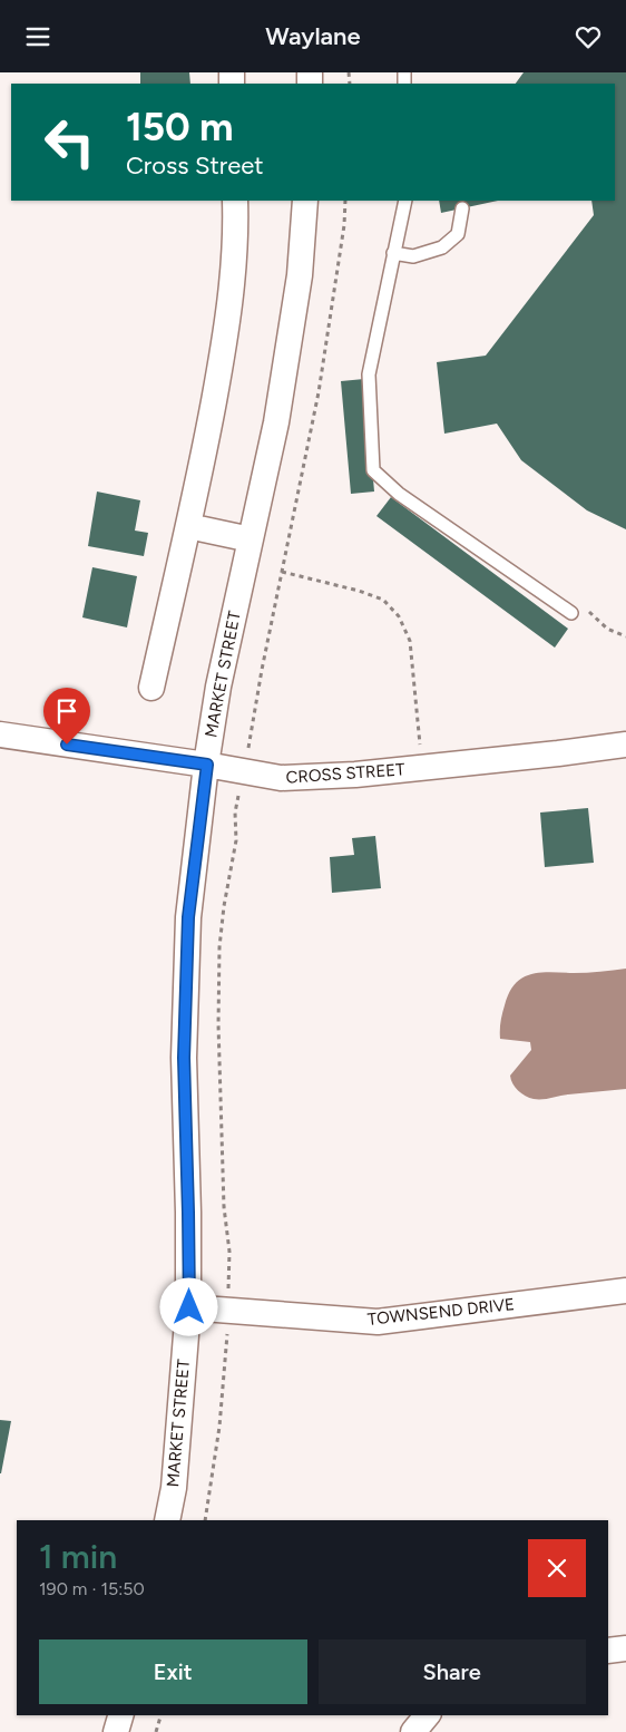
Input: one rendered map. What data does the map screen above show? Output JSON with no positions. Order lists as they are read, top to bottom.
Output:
{
  "streets": {
    "street": ["MARKET STREET", "CROSS STREET", "TOWNSEND DRIVE"]
  },
  "crossings": [
    ["MARKET STREET", "CROSS STREET"],
    ["MARKET STREET", "TOWNSEND DRIVE"]
  ],
  "page": {
    "header": "Waylane",
    "turn": ["150 m", "Cross Street"],
    "heading": ["1 min", "190 m · 15:50"],
    "buttons": ["Exit", "Share"]
  }
}
